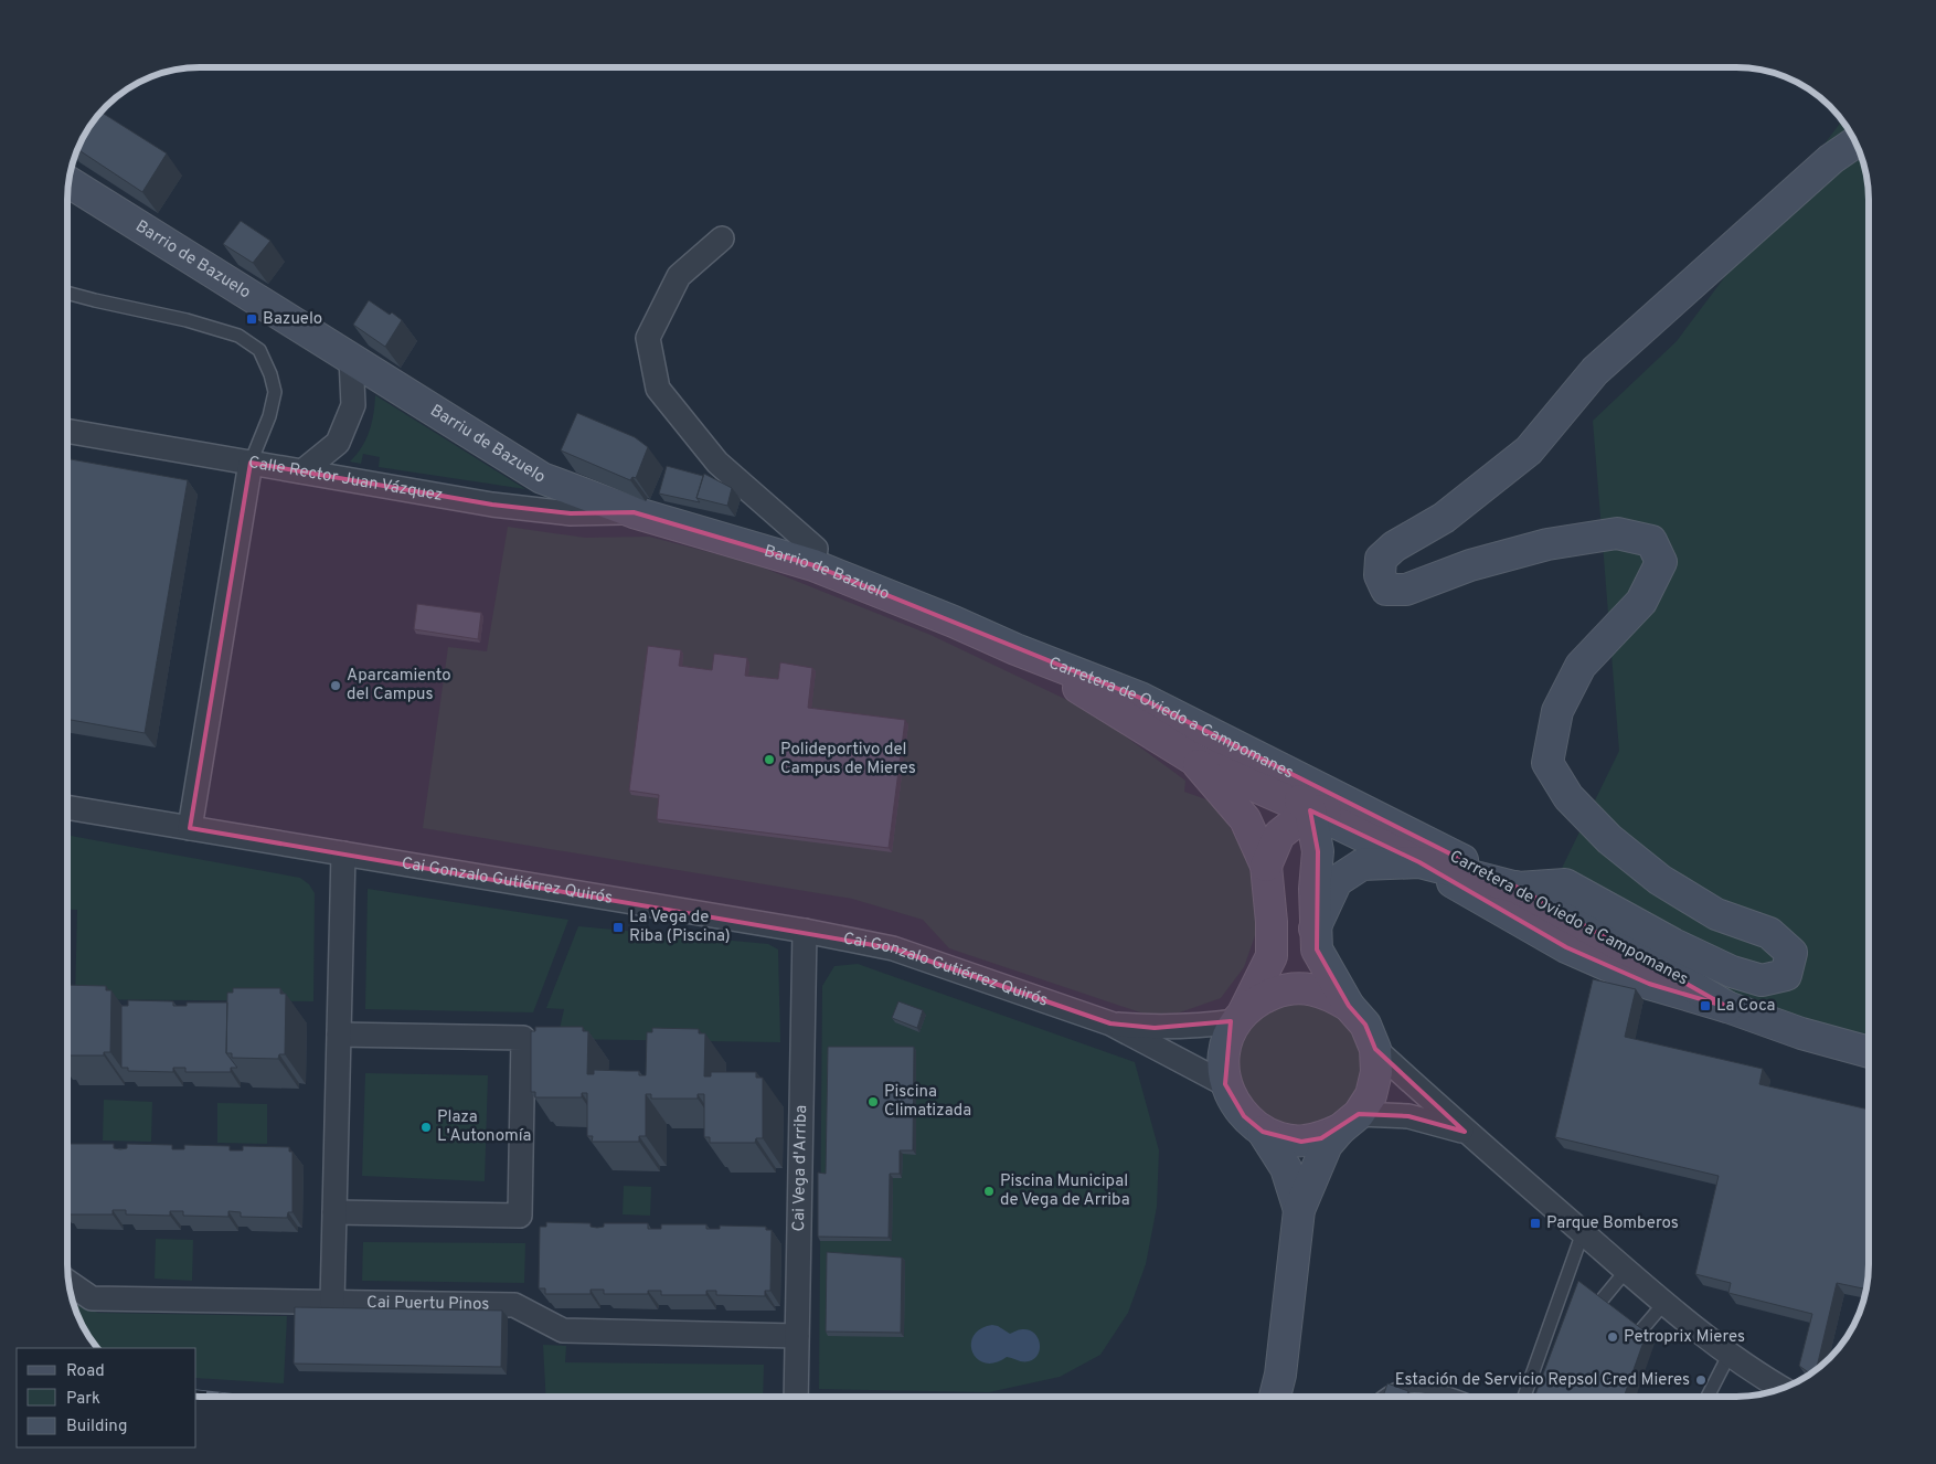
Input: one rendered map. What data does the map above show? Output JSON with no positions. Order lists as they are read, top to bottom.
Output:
{
  "streets": {
    "street": [
      "Barrio de Bazuelo",
      "Barriu de Bazuelo",
      "Calle Rector Juan Vázquez",
      "Carretera de Oviedo a Campomanes",
      "Cai Gonzalo Gutiérrez Quirós",
      "Cai Vega d'Arriba",
      "Cai Puertu Pinos"
    ]
  },
  "crossings": [
    ["Barrio de Bazuelo", "Barriu de Bazuelo"],
    ["Barrio de Bazuelo", "Calle Rector Juan Vázquez"],
    ["Barrio de Bazuelo", "Carretera de Oviedo a Campomanes"],
    ["Barriu de Bazuelo", "Calle Rector Juan Vázquez"],
    ["Cai Gonzalo Gutiérrez Quirós", "Cai Vega d'Arriba"],
    ["Cai Vega d'Arriba", "Cai Puertu Pinos"]
  ],
  "places": {
    "transit": [
      "Bazuelo",
      "La Vega de Riba (Piscina)",
      "La Coca",
      "Parque Bomberos"
    ],
    "other": [
      "Aparcamiento del Campus",
      "Polideportivo del Campus de Mieres",
      "Piscina Climatizada",
      "Plaza L'Autonomía",
      "Piscina Municipal de Vega de Arriba",
      "Petroprix Mieres",
      "Estación de Servicio Repsol Cred Mieres"
    ]
  },
  "legend": ["Road", "Park", "Building"]
}
